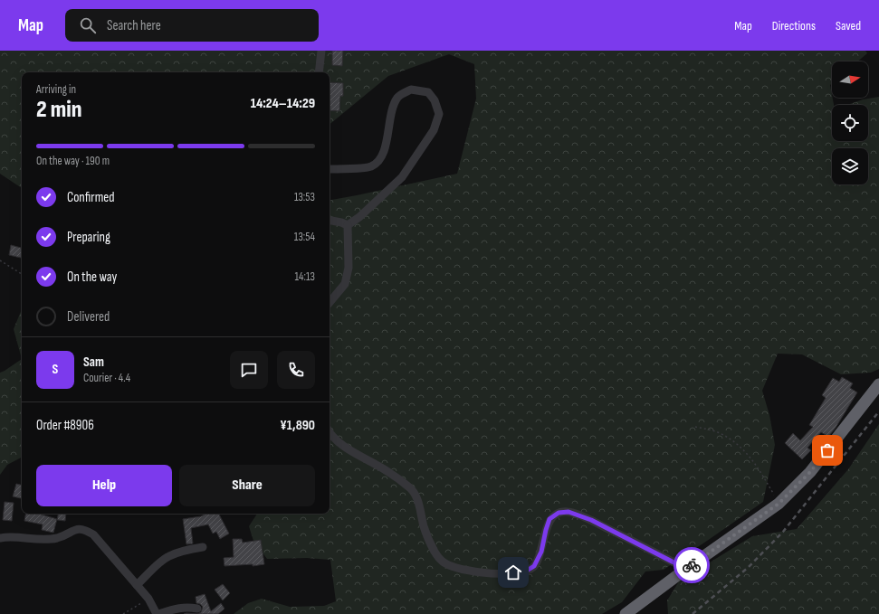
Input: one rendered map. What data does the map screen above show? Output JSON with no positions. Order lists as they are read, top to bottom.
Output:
{
  "north": "right",
  "page": {
    "header": "Map",
    "search": "Search here",
    "nav": ["Map", "Directions", "Saved"],
    "heading": ["2 min", "Arriving in", "14:24–14:29"],
    "panel": [
      "Sam",
      "Courier · 4.4",
      "Order #8906",
      "¥1,890"
    ],
    "bar": "On the way · 190 m",
    "list": [
      ["Confirmed", "13:53"],
      ["Preparing", "13:54"],
      ["On the way", "14:13"],
      "Delivered"
    ],
    "round": "S",
    "buttons": ["Help", "Share"]
  }
}
